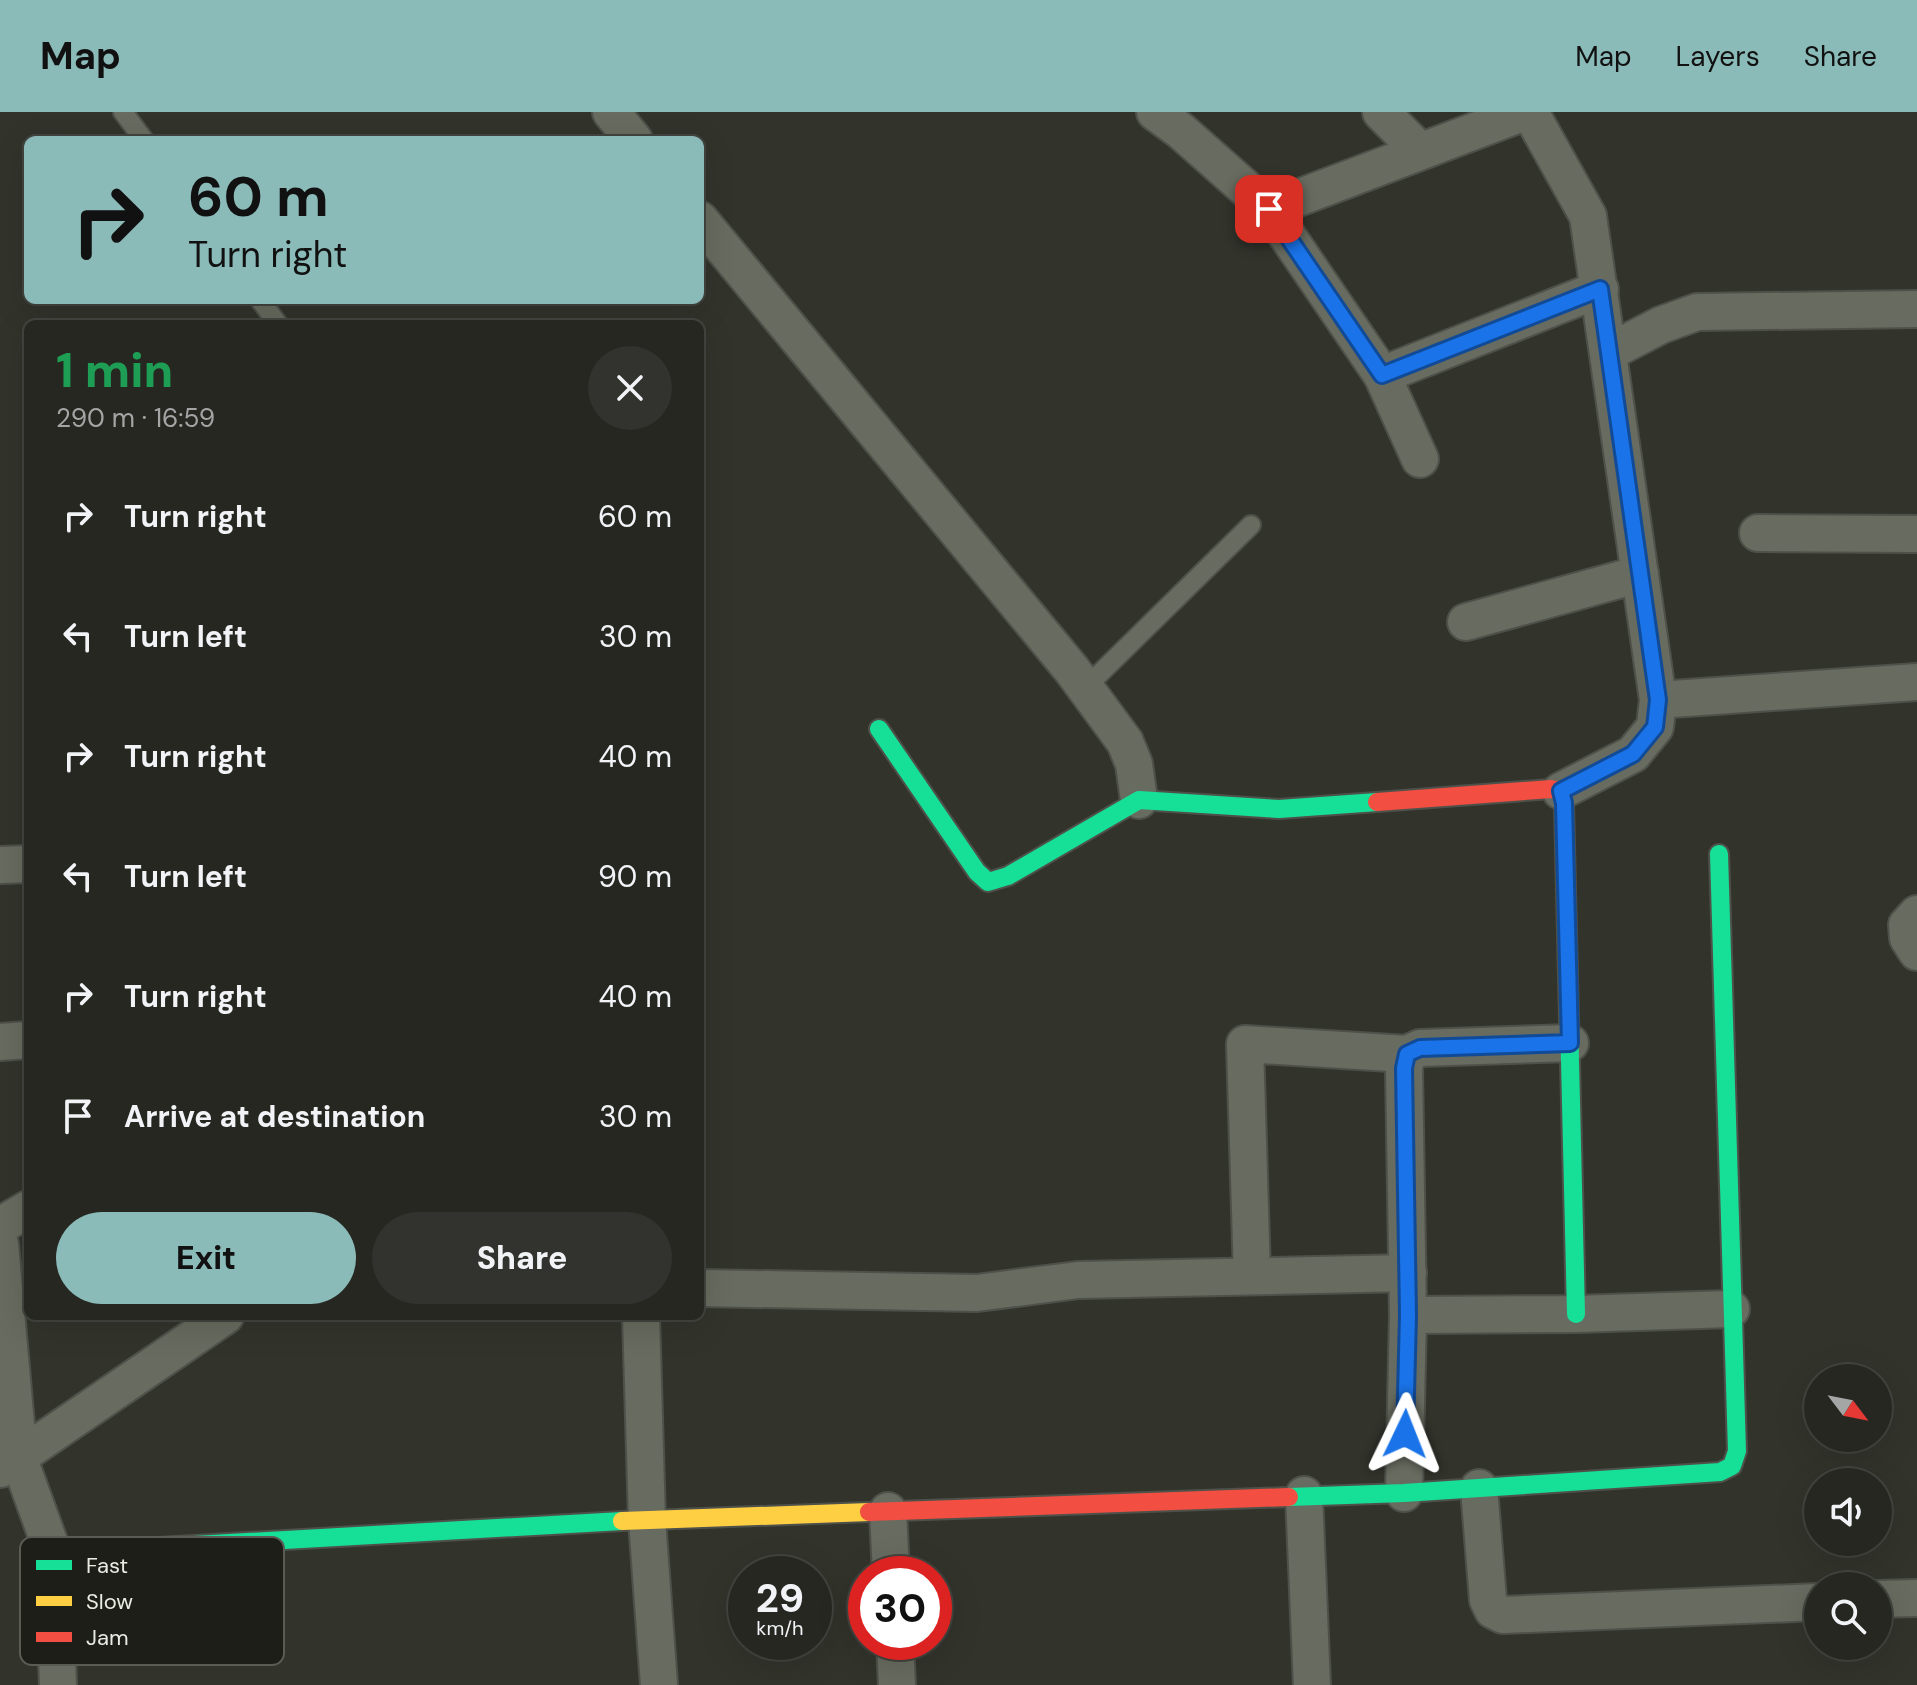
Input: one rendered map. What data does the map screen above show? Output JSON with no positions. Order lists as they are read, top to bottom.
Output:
{
  "legend": ["Fast", "Slow", "Jam"],
  "north": "bottom right",
  "page": {
    "header": "Map",
    "nav": ["Map", "Layers", "Share"],
    "turn": ["60 m", "Turn right"],
    "heading": ["1 min", "290 m · 16:59"],
    "list": [
      {
        "name": "Turn right",
        "value": "60 m"
      },
      {
        "name": "Turn left",
        "value": "30 m"
      },
      {
        "name": "Turn right",
        "value": "40 m"
      },
      {
        "name": "Turn left",
        "value": "90 m"
      },
      {
        "name": "Turn right",
        "value": "40 m"
      },
      {
        "name": "Arrive at destination",
        "value": "30 m"
      }
    ],
    "buttons": ["Exit", "Share"],
    "speed": "29 km/h",
    "limit": "30"
  }
}
